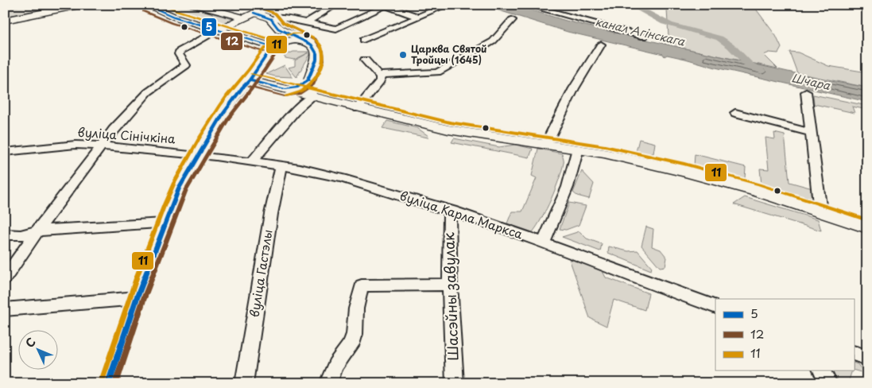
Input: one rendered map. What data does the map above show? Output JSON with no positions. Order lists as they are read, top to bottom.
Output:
{
  "streets": {
    "street": [
      "вуліца Сінічкіна",
      "вуліца Карла Маркса",
      "вуліца Гастэлы",
      "Шасэйны завулак"
    ]
  },
  "crossings": [
    ["вуліца Сінічкіна", "вуліца Карла Маркса"],
    ["вуліца Карла Маркса", "вуліца Гастэлы"],
    ["вуліца Карла Маркса", "Шасэйны завулак"]
  ],
  "water": ["канал Агінскага", "Шчара"],
  "places": ["Царква Святой Тройцы (1645)"],
  "lines": ["transit line 5", "transit line 11", "transit line 12"],
  "legend": ["5", "12", "11"],
  "north": "top left"
}
